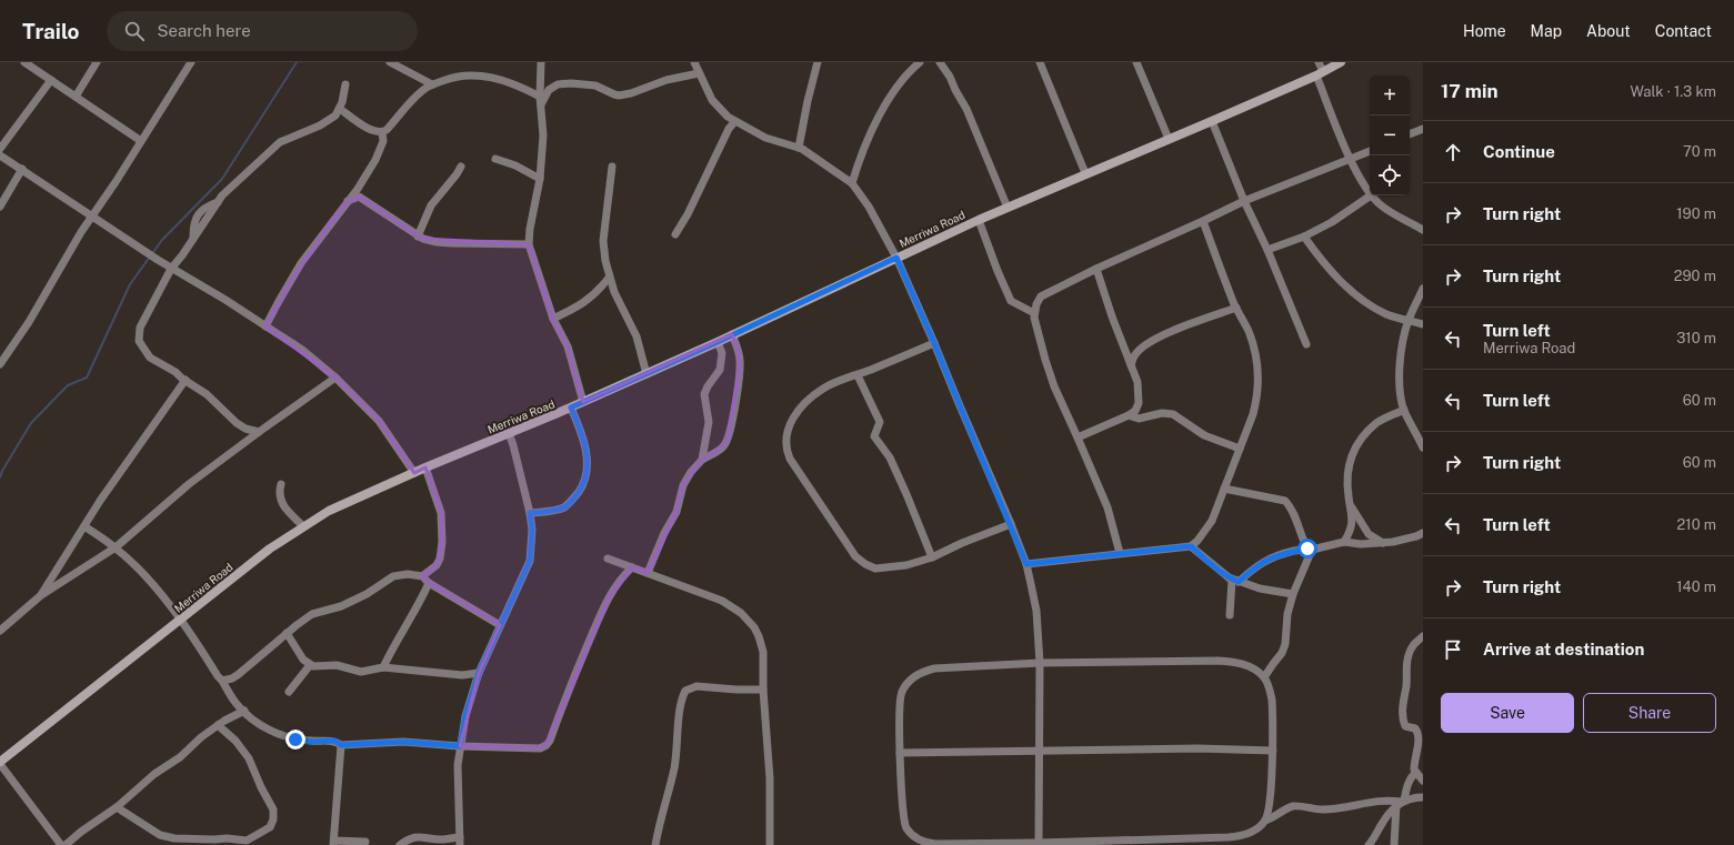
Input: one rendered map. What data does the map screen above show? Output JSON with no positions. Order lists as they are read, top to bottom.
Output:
{
  "streets": {
    "street": ["Merriwa Road"]
  },
  "page": {
    "header": "Trailo",
    "search": "Search here",
    "nav": [
      "Home",
      "Map",
      "About",
      "Contact"
    ],
    "heading": ["17 min", "Walk · 1.3 km"],
    "map_buttons": ["+", "−"],
    "list": [
      ["Continue", "70 m"],
      ["Turn right", "190 m"],
      ["Turn right", "290 m"],
      ["Turn left", "Merriwa Road", "310 m"],
      ["Turn left", "60 m"],
      ["Turn right", "60 m"],
      ["Turn left", "210 m"],
      ["Turn right", "140 m"],
      "Arrive at destination"
    ],
    "buttons": ["Save", "Share"]
  }
}
